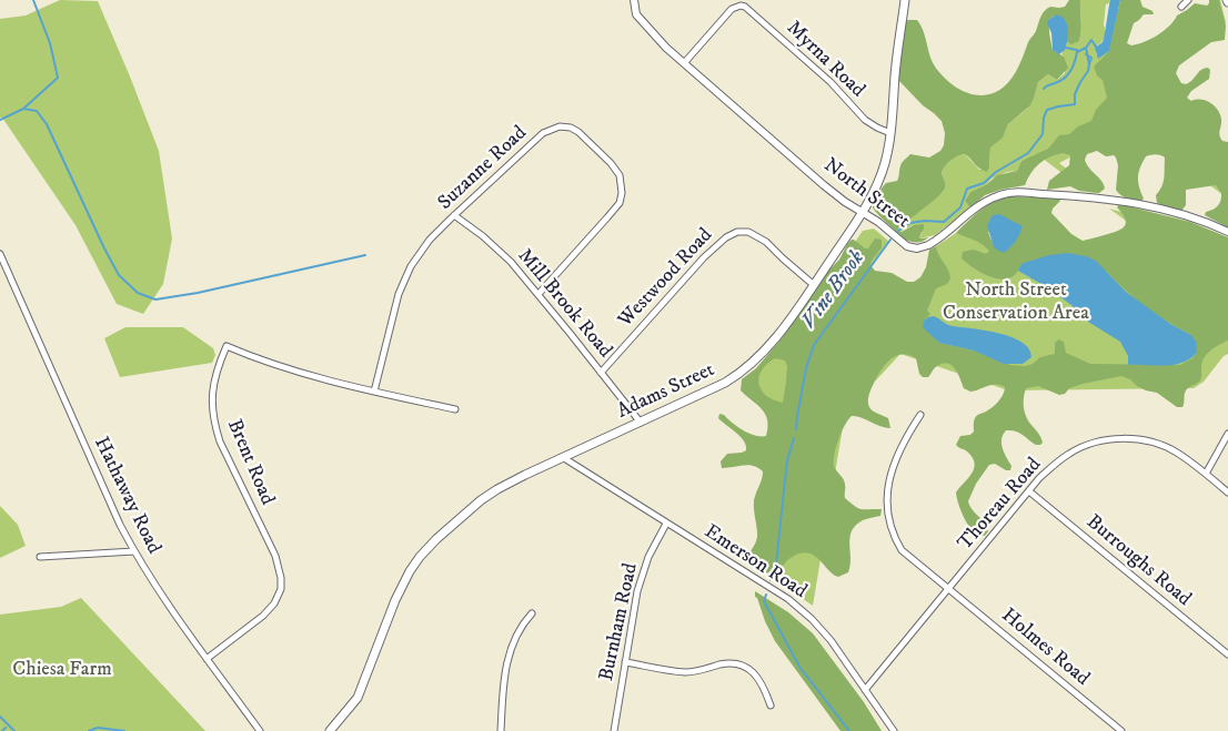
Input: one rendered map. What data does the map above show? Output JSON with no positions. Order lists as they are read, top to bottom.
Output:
{
  "streets": {
    "main road": ["Adams Street"],
    "street": [
      "Myrna Road",
      "Suzanne Road",
      "North Street",
      "Westwood Road",
      "Mill Brook Road",
      "Brent Road",
      "Hathaway Road",
      "Thoreau Road",
      "Burroughs Road",
      "Emerson Road",
      "Burnham Road",
      "Holmes Road"
    ]
  },
  "crossings": [
    ["Myrna Road", "North Street"],
    ["Myrna Road", "Adams Street"],
    ["Suzanne Road", "Mill Brook Road"],
    ["Suzanne Road", "Brent Road"],
    ["North Street", "Adams Street"],
    ["Westwood Road", "Mill Brook Road"],
    ["Westwood Road", "Adams Street"],
    ["Mill Brook Road", "Adams Street"],
    ["Adams Street", "Emerson Road"],
    ["Brent Road", "Hathaway Road"],
    ["Thoreau Road", "Burroughs Road"],
    ["Thoreau Road", "Emerson Road"],
    ["Thoreau Road", "Holmes Road"],
    ["Emerson Road", "Burnham Road"]
  ],
  "water": ["Vine Brook"],
  "parks": ["North Street Conservation Area", "Chiesa Farm"]
}
